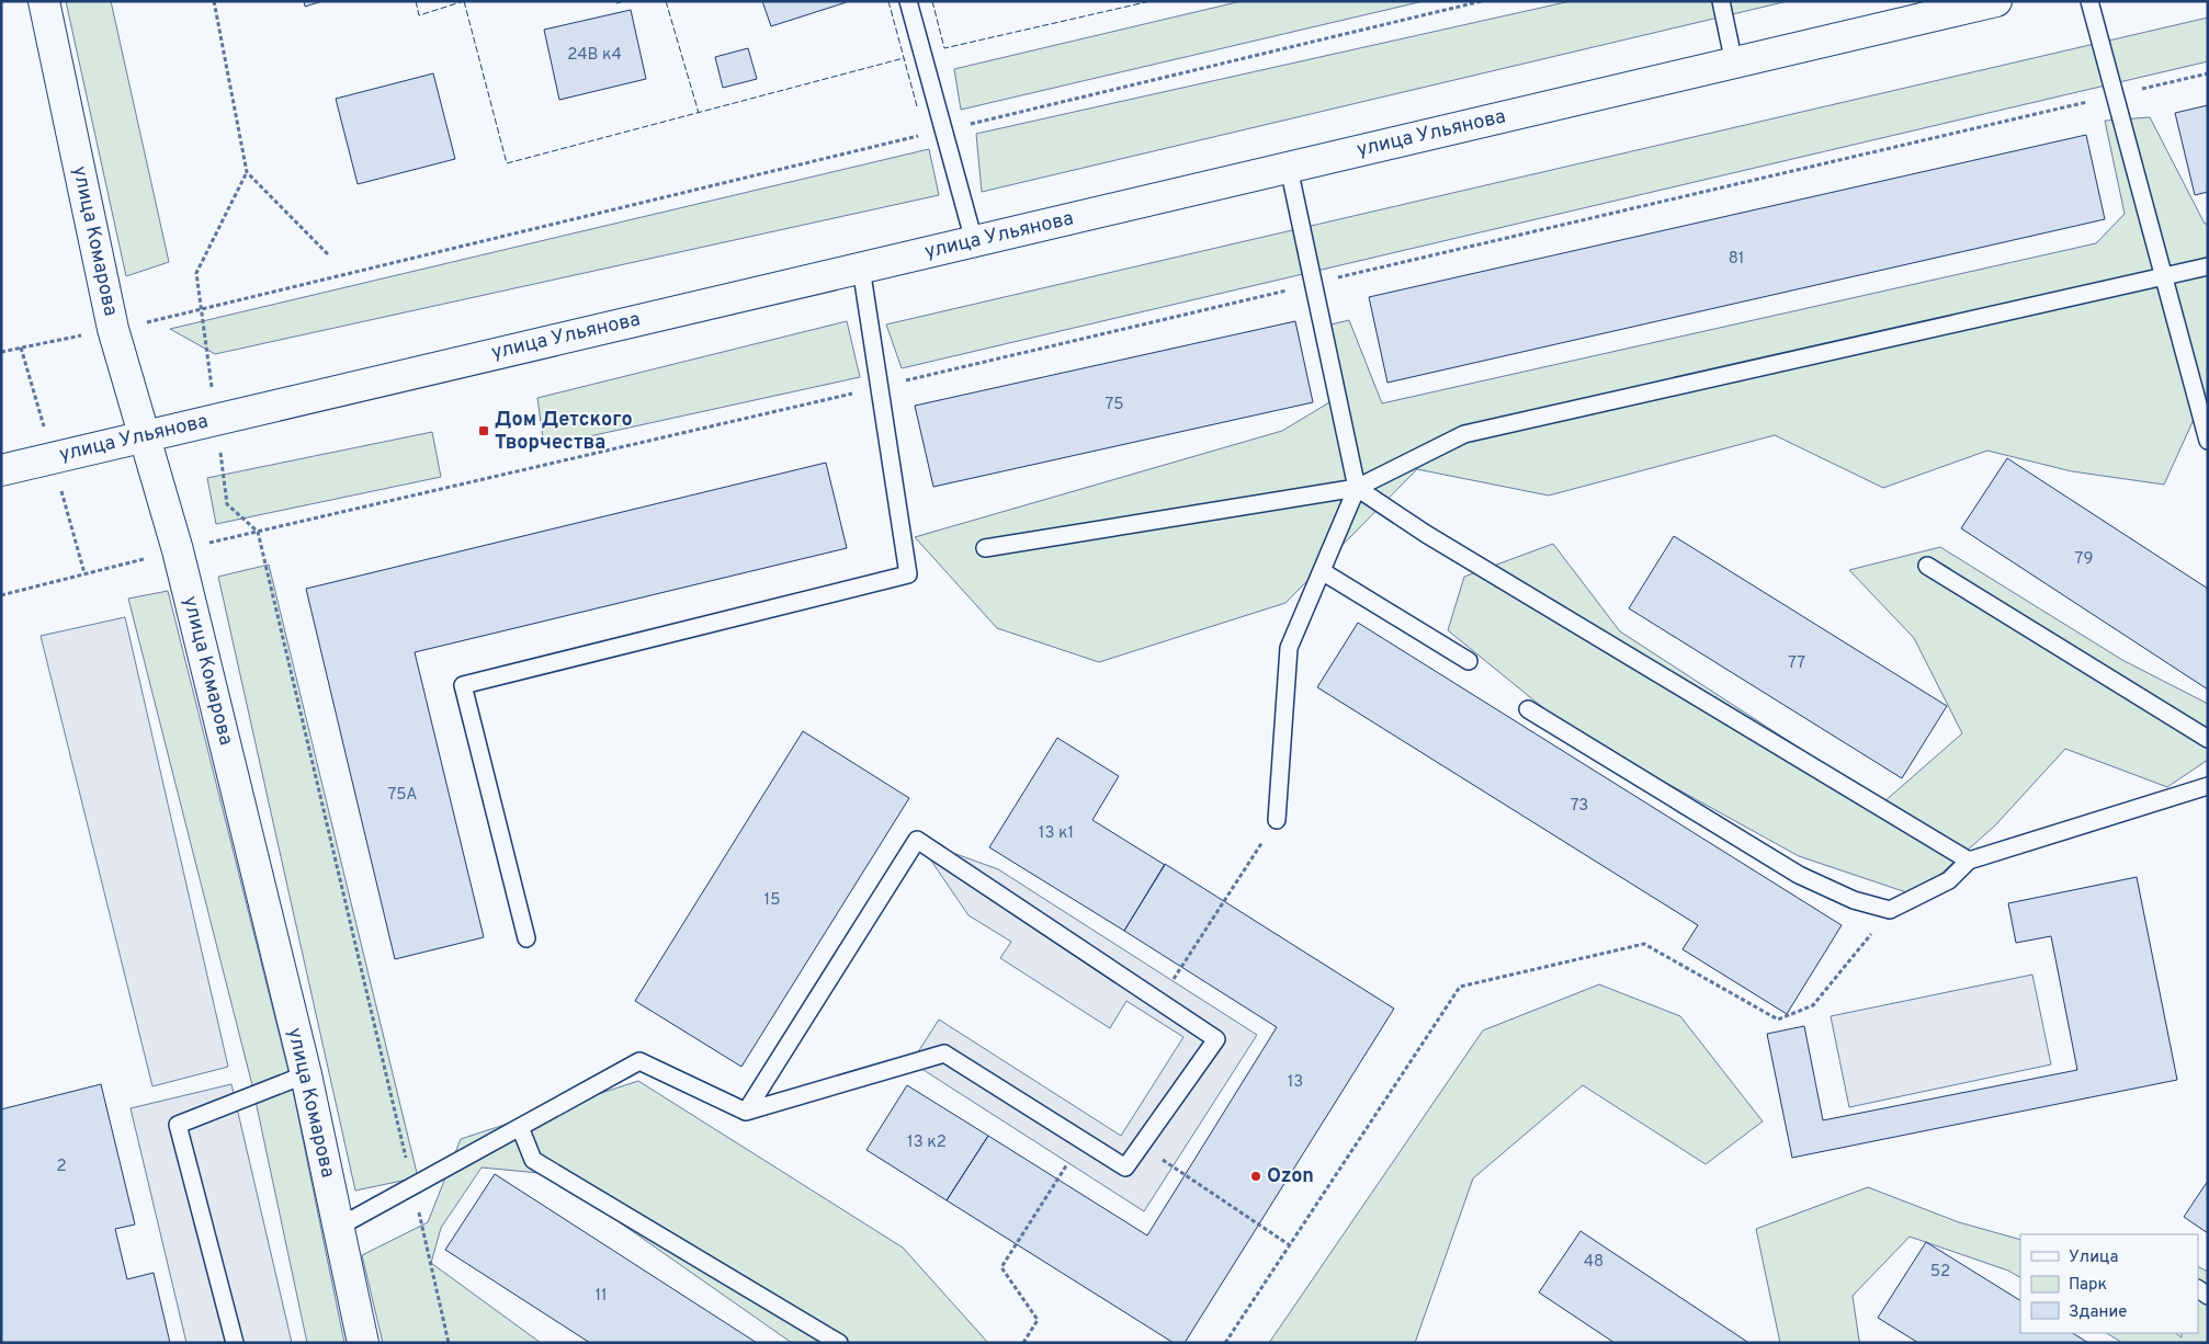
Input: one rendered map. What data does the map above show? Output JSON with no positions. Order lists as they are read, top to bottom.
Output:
{
  "streets": {
    "main road": ["улица Ульянова", "улица Комарова"]
  },
  "crossings": [
    ["улица Ульянова", "улица Комарова"]
  ],
  "places": {
    "transit": ["Дом Детского Творчества"],
    "other": ["Ozon"]
  },
  "house_numbers": [
    "24В к4",
    "81",
    "75",
    "79",
    "77",
    "75А",
    "73",
    "13 к1",
    "15",
    "13",
    "13 к2",
    "2",
    "48",
    "52",
    "11"
  ],
  "legend": ["Улица", "Парк", "Здание"]
}
